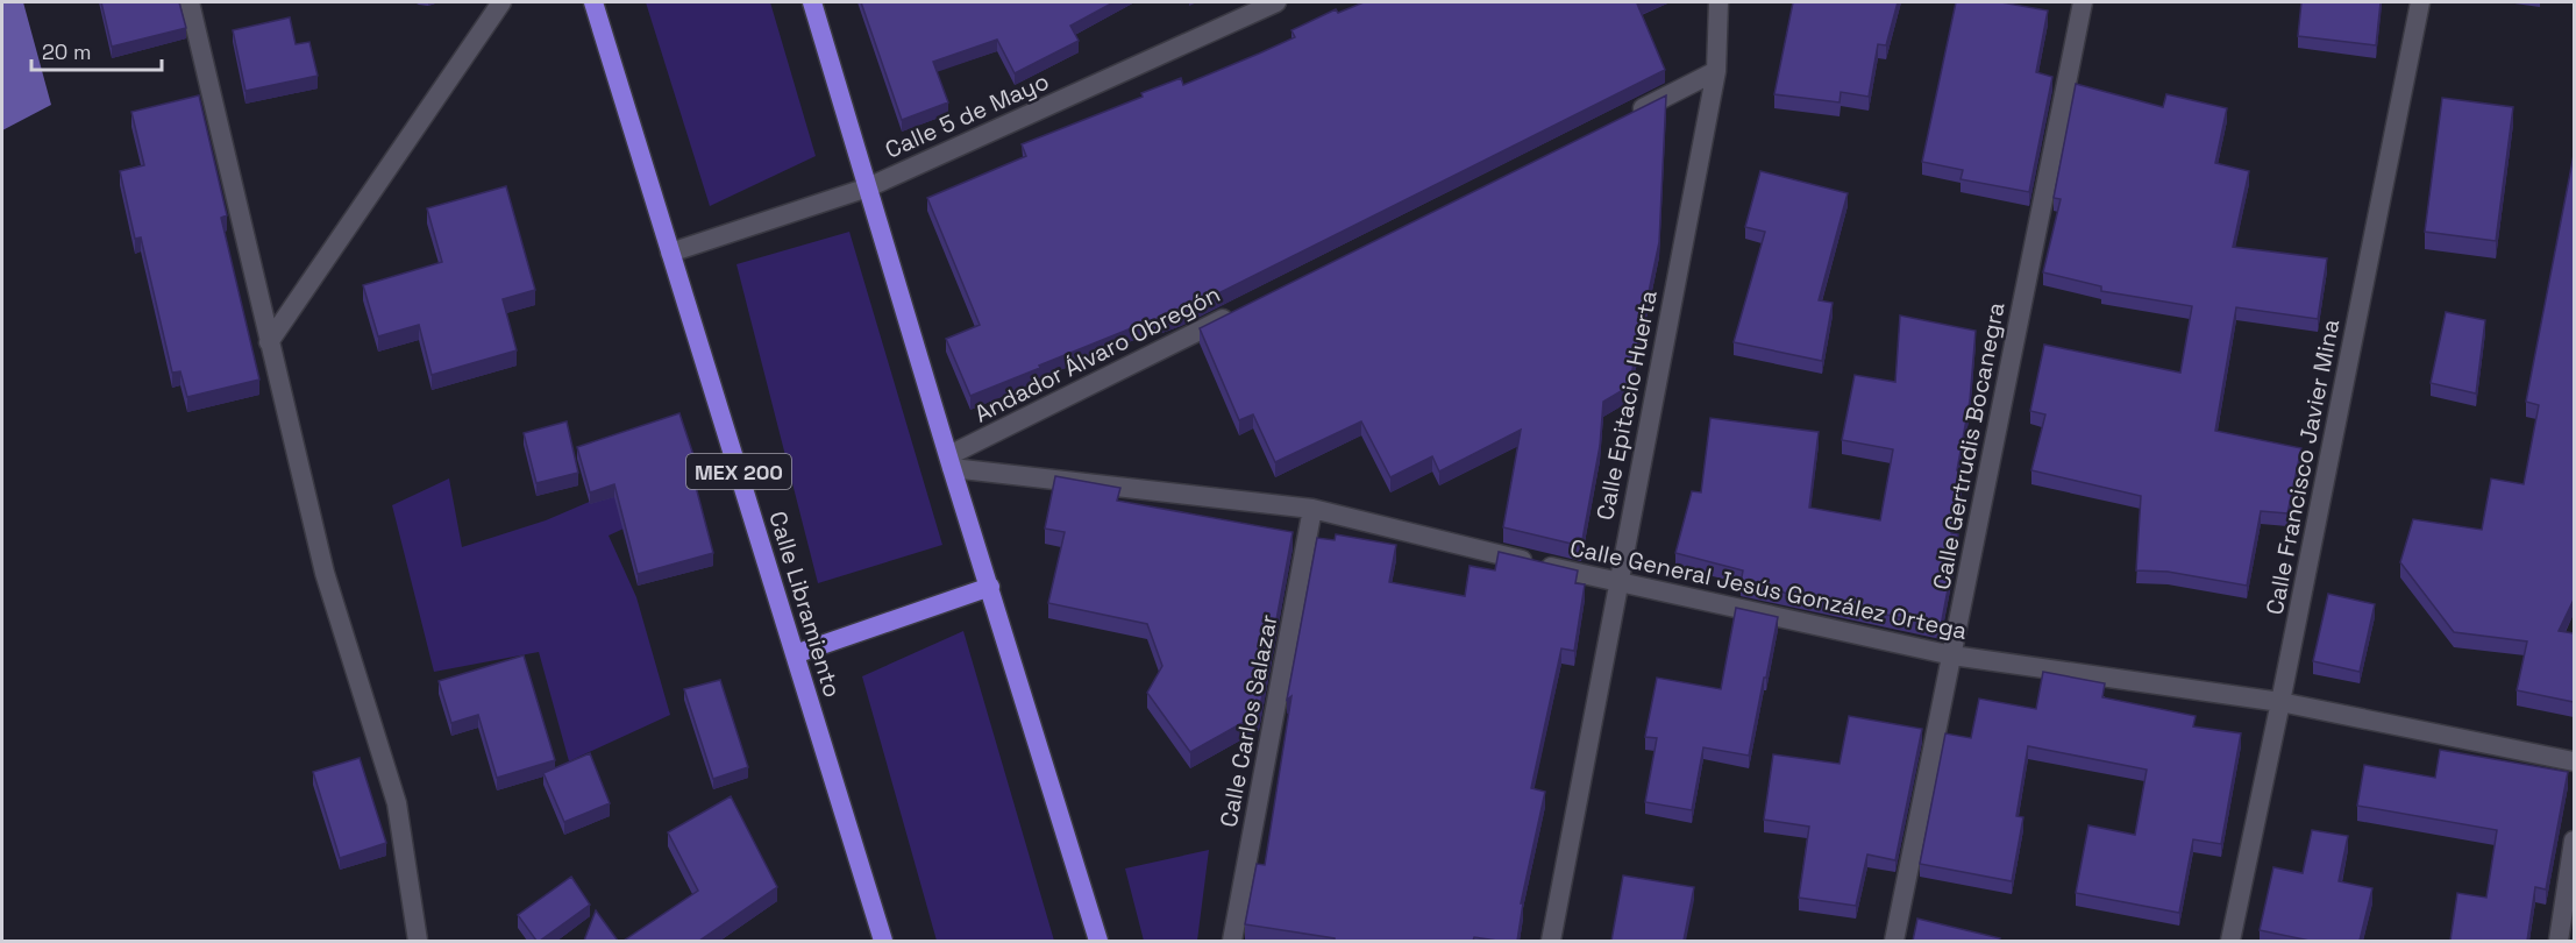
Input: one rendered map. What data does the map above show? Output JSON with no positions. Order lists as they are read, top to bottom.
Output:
{
  "streets": {
    "highway": ["MEX 200", "Calle Libramiento"],
    "street": [
      "Calle 5 de Mayo",
      "Andador Álvaro Obregón",
      "Calle Epitacio Huerta",
      "Calle Gertrudis Bocanegra",
      "Calle Francisco Javier Mina",
      "Calle General Jesús González Ortega",
      "Calle Carlos Salazar"
    ]
  },
  "crossings": [
    ["Calle 5 de Mayo", "Calle Libramiento"],
    ["Andador Álvaro Obregón", "Calle General Jesús González Ortega"],
    ["Calle Epitacio Huerta", "Calle General Jesús González Ortega"],
    ["Calle Gertrudis Bocanegra", "Calle General Jesús González Ortega"],
    ["Calle Francisco Javier Mina", "Calle General Jesús González Ortega"],
    ["Calle General Jesús González Ortega", "Calle Carlos Salazar"]
  ],
  "scale_bar": "20 m"
}
